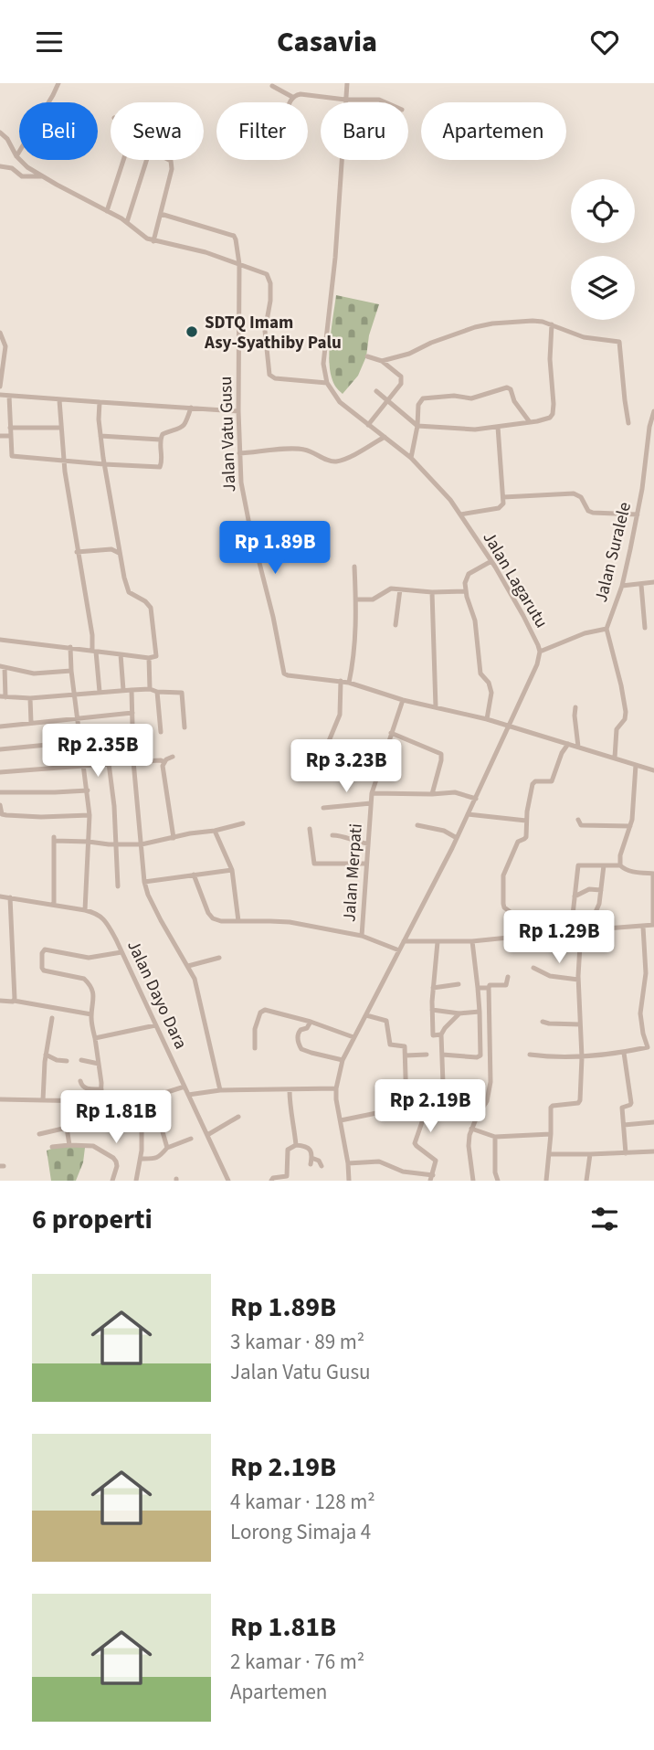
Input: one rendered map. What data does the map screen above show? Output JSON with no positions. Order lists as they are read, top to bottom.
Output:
{
  "streets": {
    "street": [
      "Jalan Vatu Gusu",
      "Jalan Suralele",
      "Jalan Lagarutu",
      "Jalan Merpati",
      "Jalan Dayo Dara"
    ]
  },
  "crossings": [
    ["Jalan Vatu Gusu", "Jalan Lagarutu"],
    ["Jalan Vatu Gusu", "Jalan Merpati"],
    ["Jalan Suralele", "Jalan Lagarutu"],
    ["Jalan Lagarutu", "Jalan Merpati"]
  ],
  "places": ["SDTQ Imam Asy-Syathiby Palu"],
  "page": {
    "header": "Casavia",
    "chip": [
      "Beli",
      "Sewa",
      "Filter",
      "Baru",
      "Apartemen"
    ],
    "price": [
      "Rp 1.89B",
      "Rp 2.35B",
      "Rp 3.23B",
      "Rp 1.29B",
      "Rp 2.19B",
      "Rp 1.81B"
    ],
    "heading": "6 properti",
    "list": [
      {
        "name": "Rp 1.89B",
        "note": "3 kamar · 89 m² · Jalan Vatu Gusu"
      },
      {
        "name": "Rp 2.19B",
        "note": "4 kamar · 128 m² · Lorong Simaja 4"
      },
      {
        "name": "Rp 1.81B",
        "note": "2 kamar · 76 m² · Apartemen"
      }
    ]
  }
}
